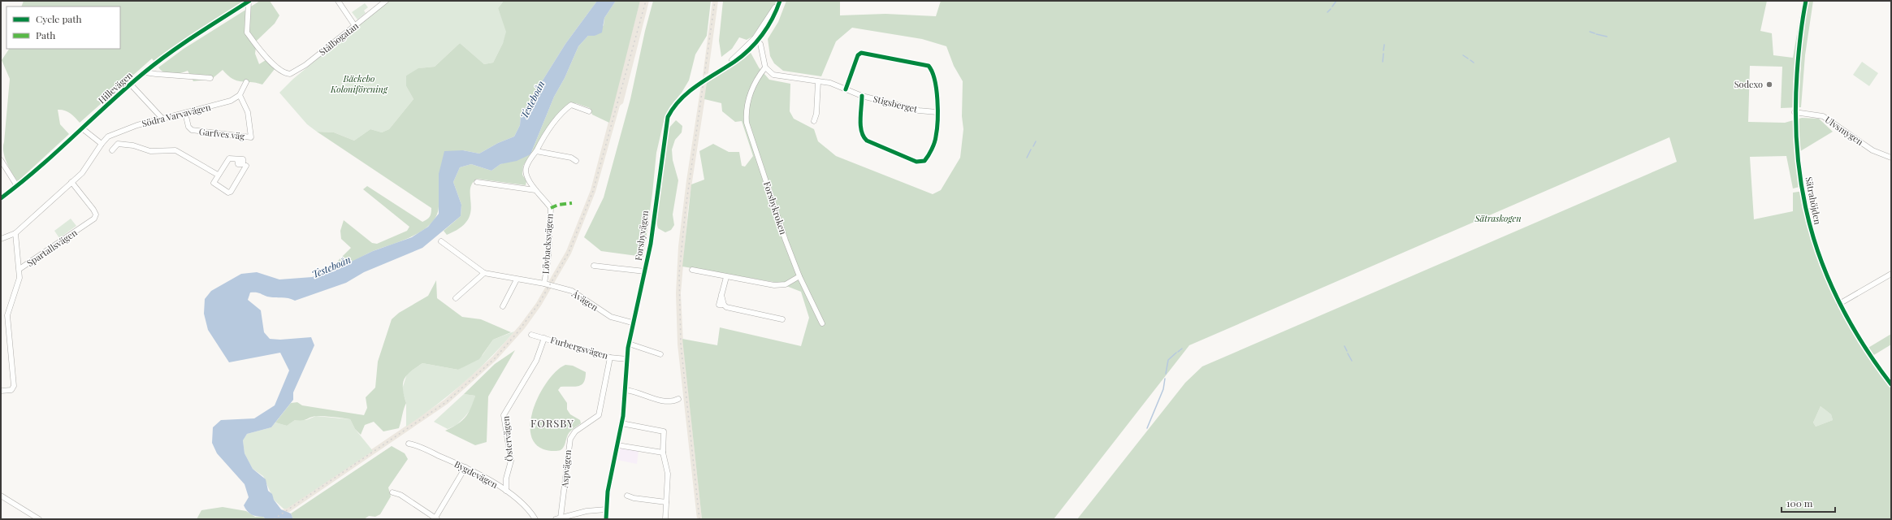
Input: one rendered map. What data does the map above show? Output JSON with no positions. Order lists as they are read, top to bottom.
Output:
{
  "streets": {
    "street": [
      "Stålbogatan",
      "Hillevägen",
      "Stigsberget",
      "Södra Varvavägen",
      "Ulvsmygen",
      "Garfves väg",
      "Sätrahöjden",
      "Forsbykroken",
      "Forsbyvägen",
      "Lövbacksvägen",
      "Spartallsvägen",
      "Åvägen",
      "Furbergsvägen",
      "Östervägen",
      "Aspvägen",
      "Bygdevägen"
    ]
  },
  "crossings": [
    ["Stålbogatan", "Hillevägen"],
    ["Stigsberget", "Forsbykroken"],
    ["Södra Varvavägen", "Garfves väg"],
    ["Södra Varvavägen", "Spartallsvägen"],
    ["Ulvsmygen", "Sätrahöjden"],
    ["Forsbyvägen", "Åvägen"],
    ["Forsbyvägen", "Furbergsvägen"],
    ["Lövbacksvägen", "Åvägen"],
    ["Furbergsvägen", "Östervägen"],
    ["Furbergsvägen", "Aspvägen"],
    ["Östervägen", "Bygdevägen"]
  ],
  "districts": ["FORSBY"],
  "water": ["Testeboån"],
  "parks": ["Bäckebo Koloniförening", "Sätraskogen"],
  "places": ["Sodexo"],
  "legend": ["Cycle path", "Path"],
  "scale_bar": "100 m"
}
